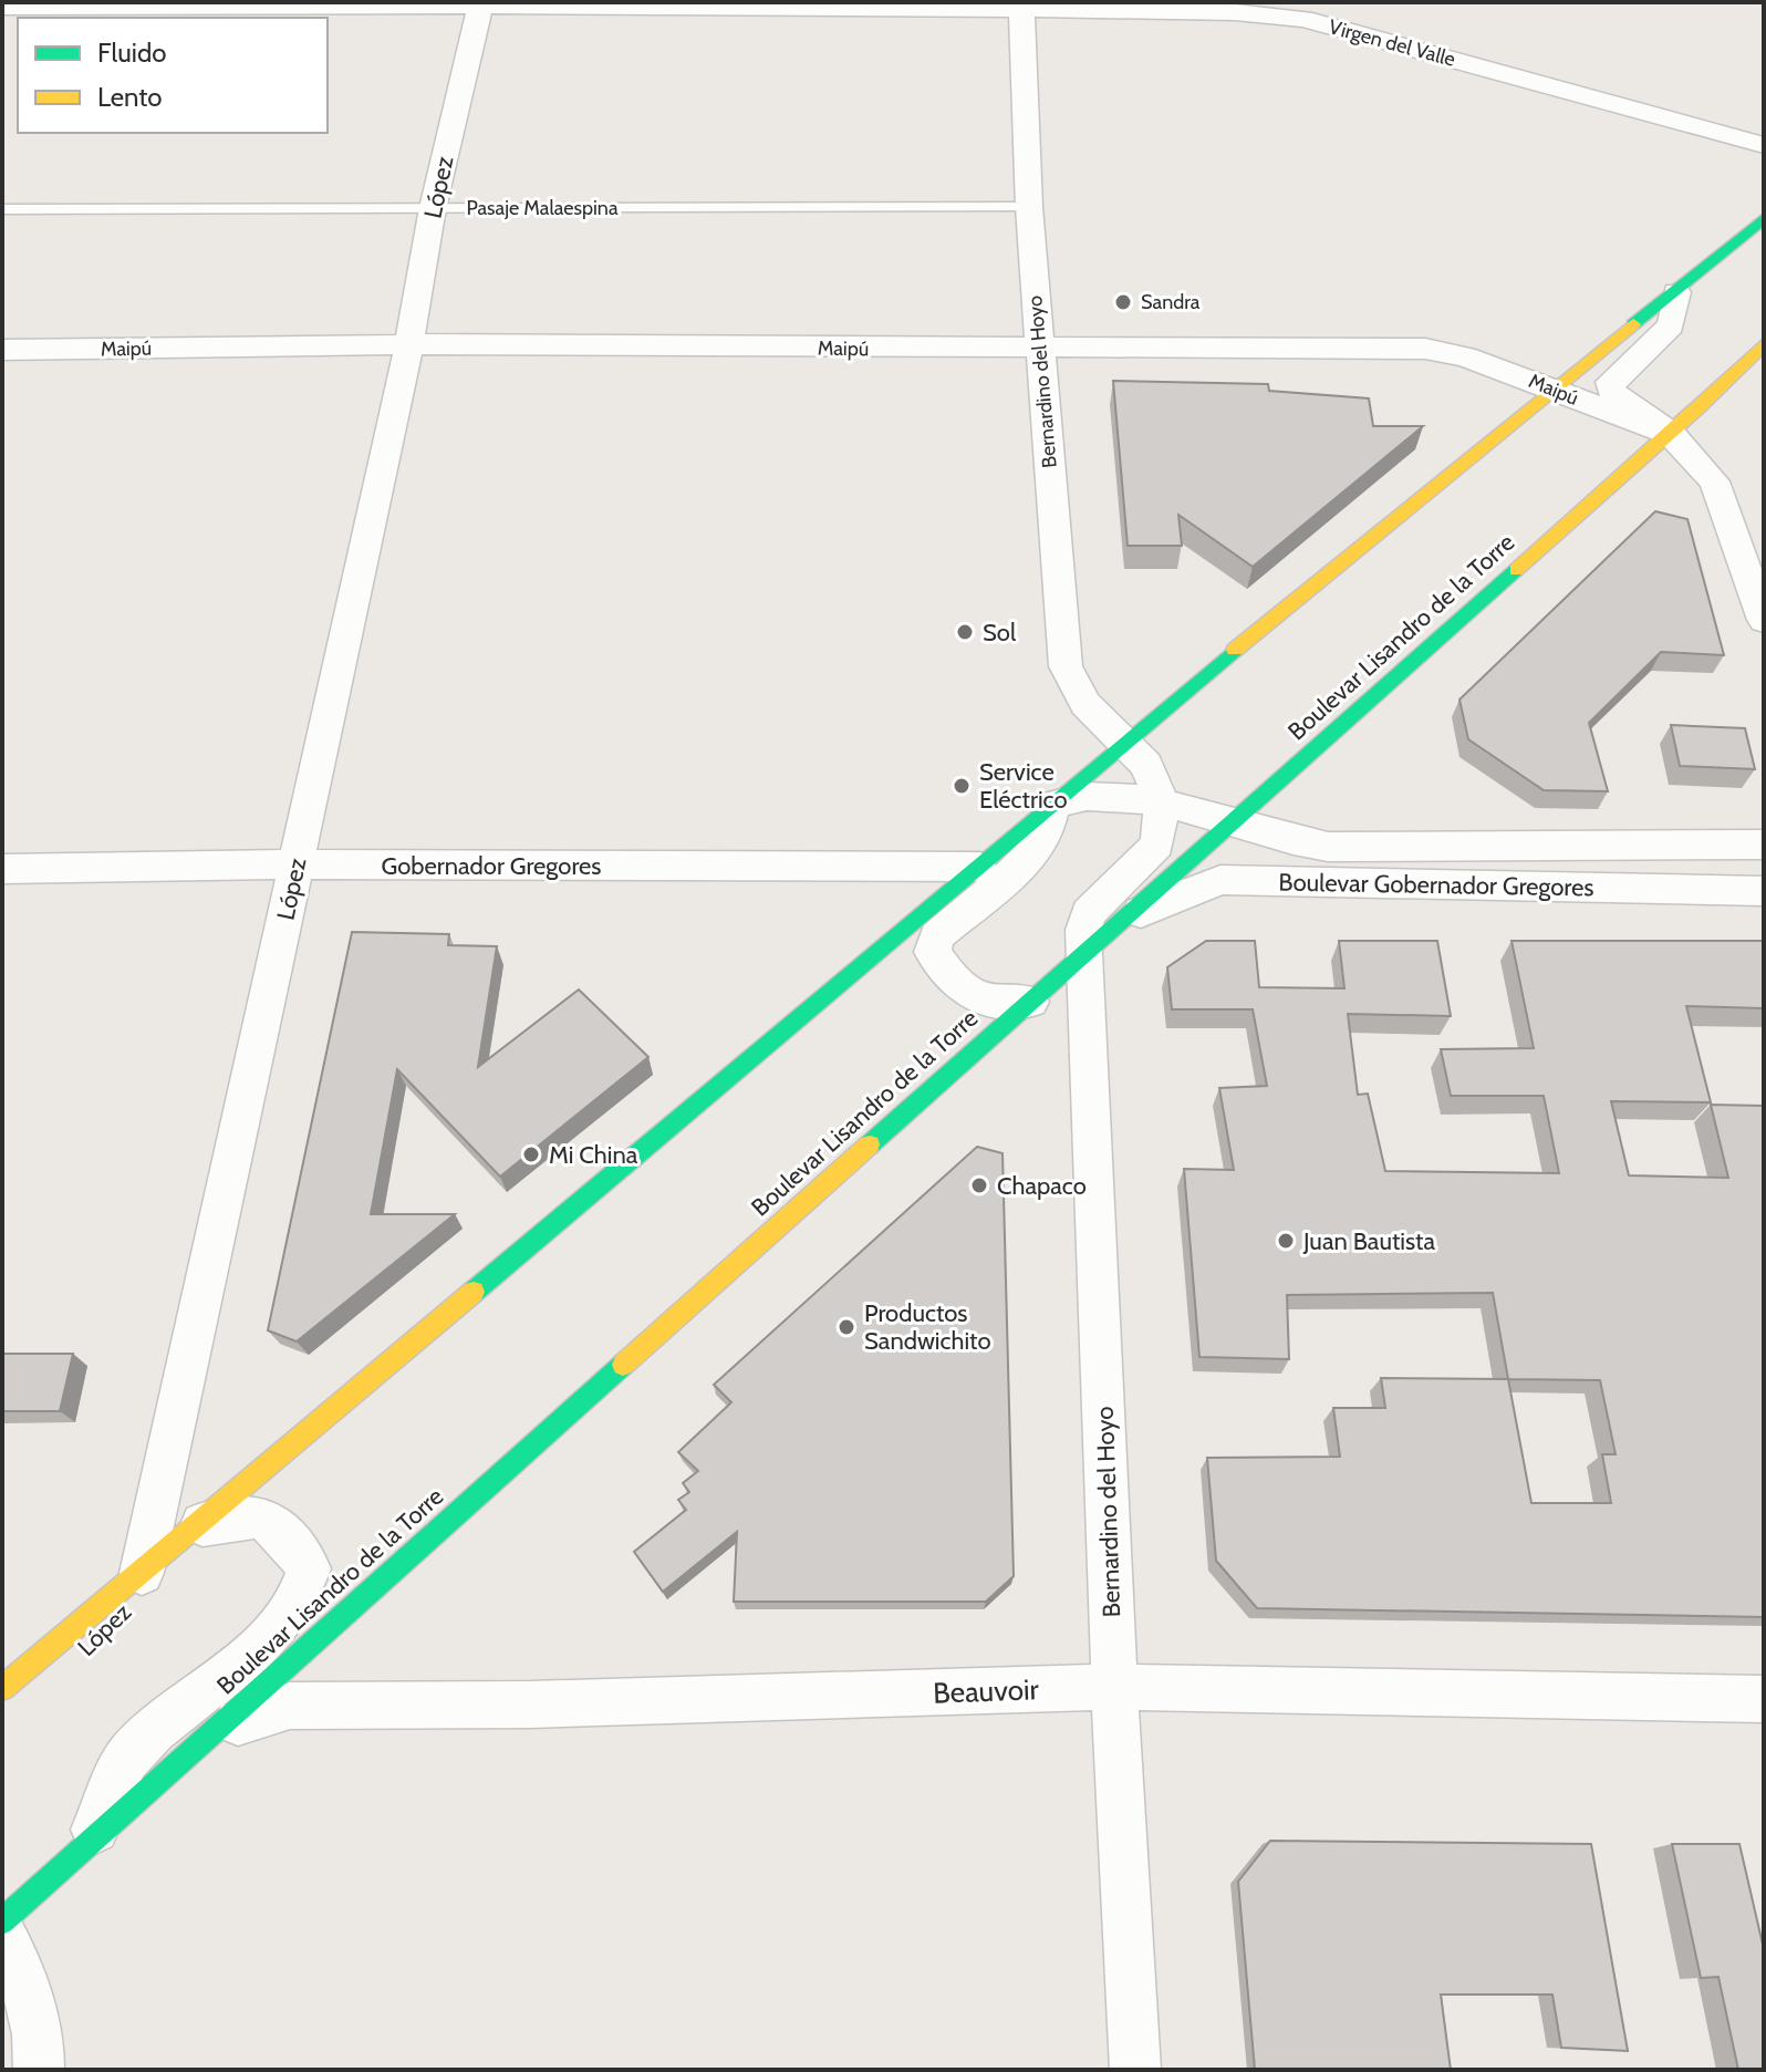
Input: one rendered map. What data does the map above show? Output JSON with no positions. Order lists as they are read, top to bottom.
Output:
{
  "streets": {
    "street": [
      "Virgen del Valle",
      "López",
      "Maipú",
      "Bernardino del Hoyo",
      "Boulevar Lisandro de la Torre",
      "Gobernador Gregores",
      "Boulevar Gobernador Gregores",
      "Beauvoir"
    ],
    "lane": ["Pasaje Malaespina"]
  },
  "crossings": [
    ["Virgen del Valle", "López"],
    ["Virgen del Valle", "Bernardino del Hoyo"],
    ["López", "Pasaje Malaespina"],
    ["López", "Maipú"],
    ["López", "Gobernador Gregores"],
    ["Pasaje Malaespina", "Bernardino del Hoyo"],
    ["Maipú", "Bernardino del Hoyo"],
    ["Maipú", "Boulevar Lisandro de la Torre"],
    ["Bernardino del Hoyo", "Boulevar Lisandro de la Torre"],
    ["Bernardino del Hoyo", "Boulevar Gobernador Gregores"],
    ["Bernardino del Hoyo", "Beauvoir"],
    ["Boulevar Lisandro de la Torre", "Boulevar Gobernador Gregores"],
    ["Boulevar Lisandro de la Torre", "Beauvoir"]
  ],
  "places": [
    "Sandra",
    "Sol",
    "Service Eléctrico",
    "Mi China",
    "Chapaco",
    "Juan Bautista",
    "Productos Sandwichito"
  ],
  "legend": ["Fluido", "Lento"]
}
